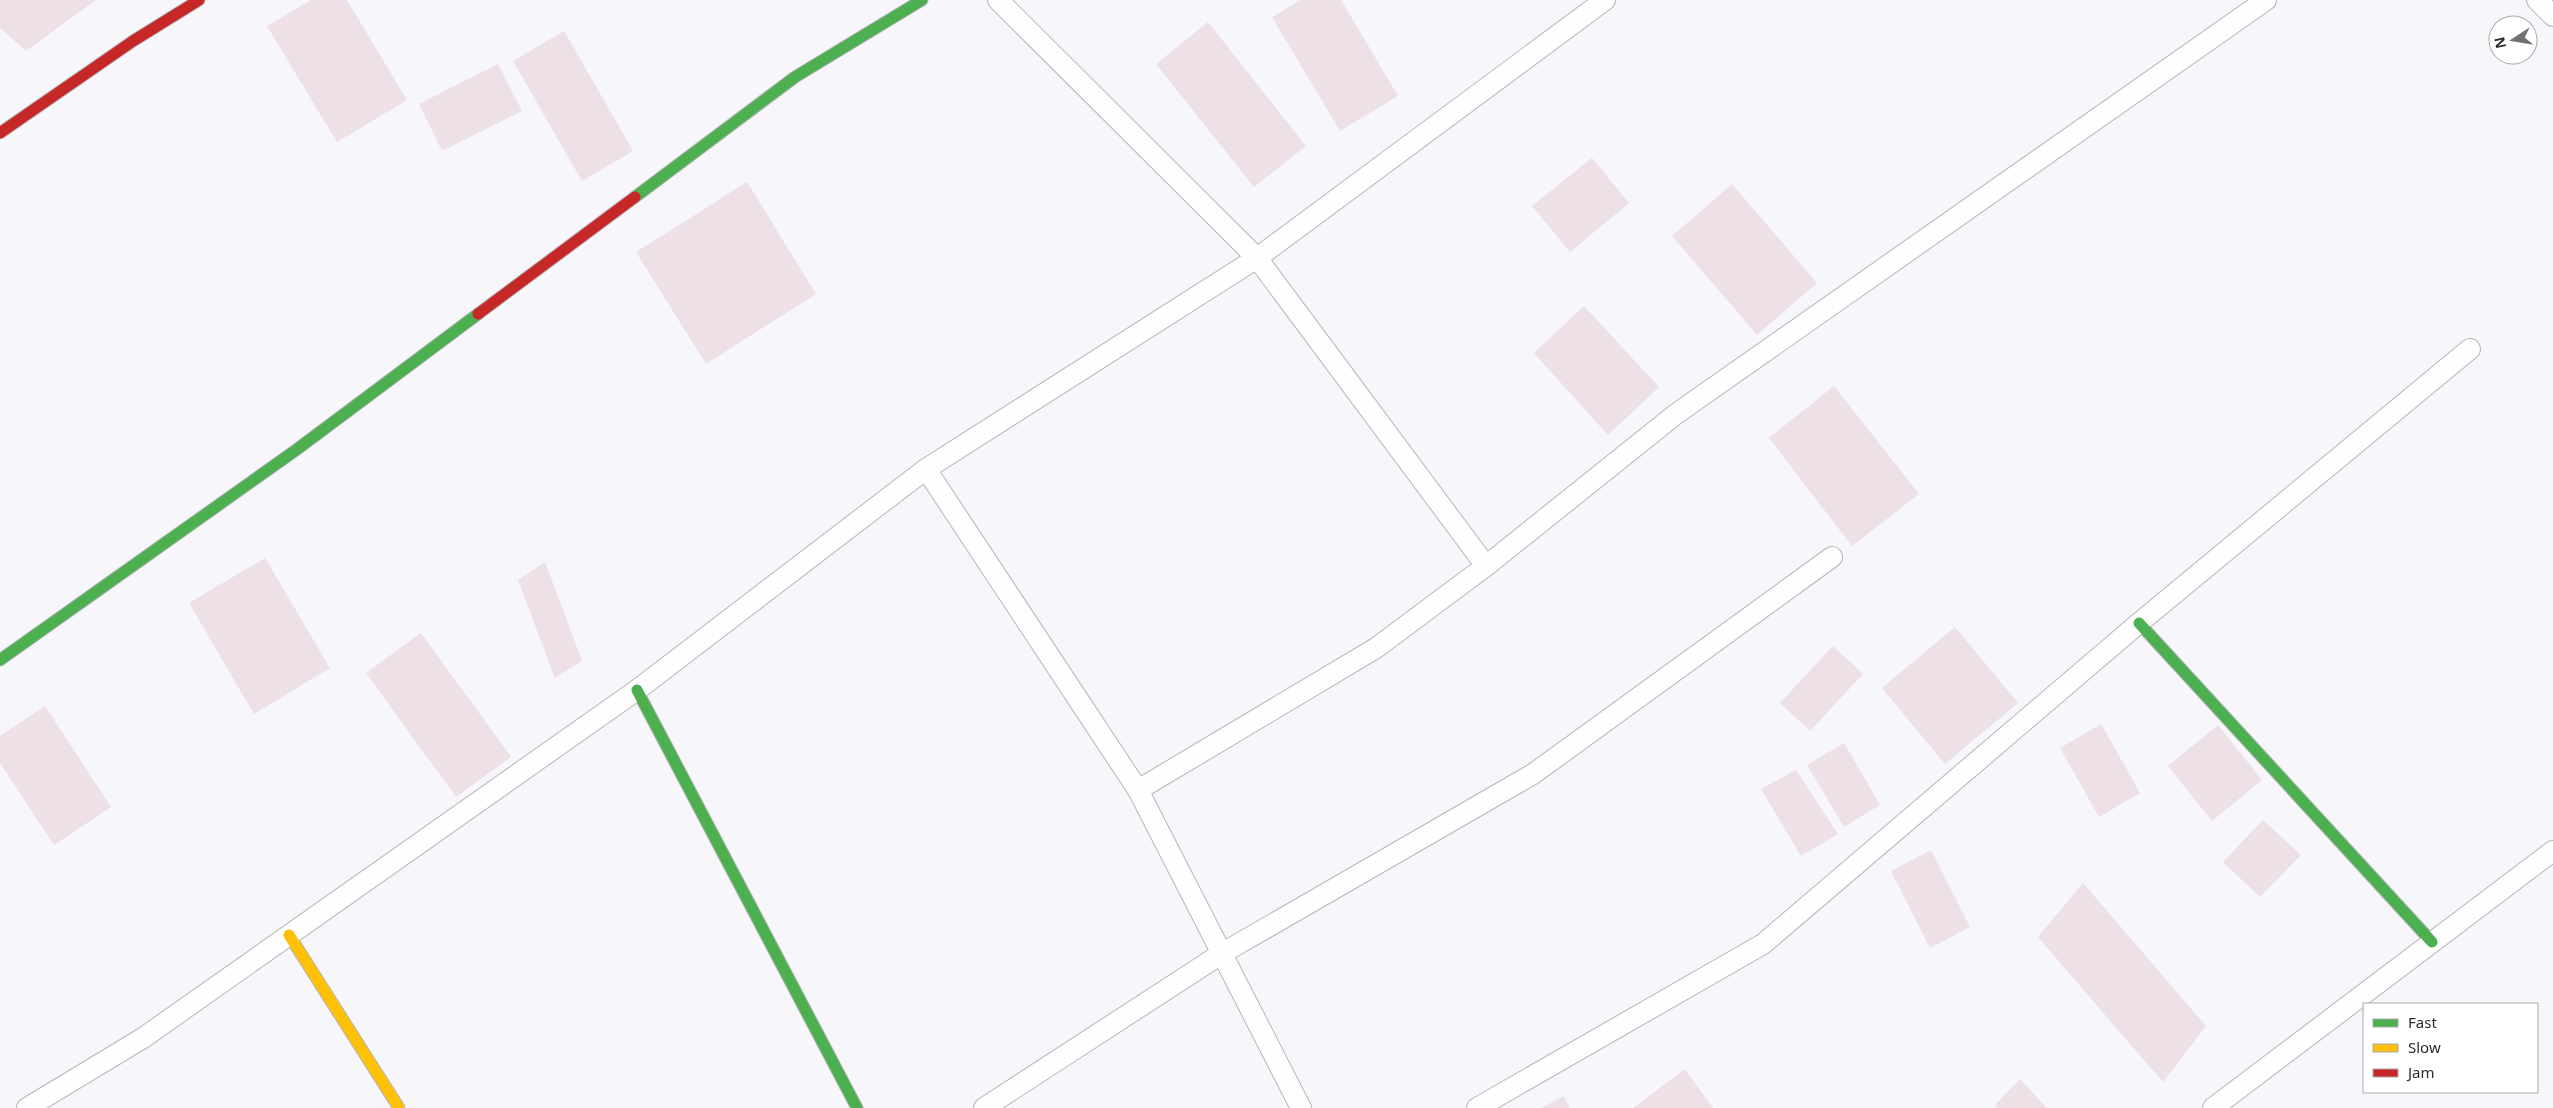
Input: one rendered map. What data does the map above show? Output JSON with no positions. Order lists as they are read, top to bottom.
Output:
{
  "legend": ["Fast", "Slow", "Jam"],
  "north": "left"
}
